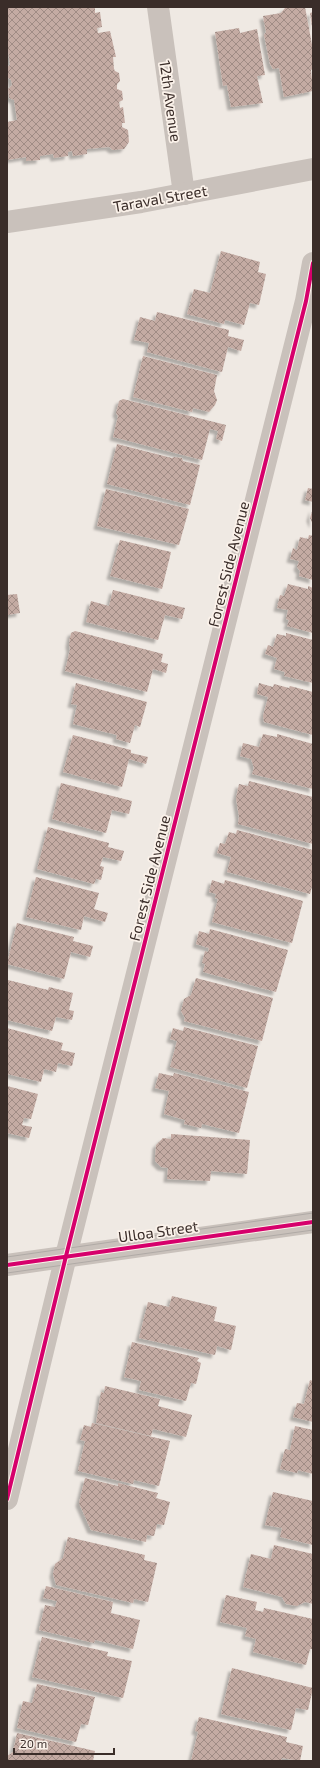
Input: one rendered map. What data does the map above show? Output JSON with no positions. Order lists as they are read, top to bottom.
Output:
{
  "streets": {
    "street": [
      "12th Avenue",
      "Taraval Street",
      "Forest Side Avenue",
      "Ulloa Street"
    ]
  },
  "crossings": [
    ["12th Avenue", "Taraval Street"],
    ["Forest Side Avenue", "Ulloa Street"]
  ],
  "scale_bar": "20 m"
}
